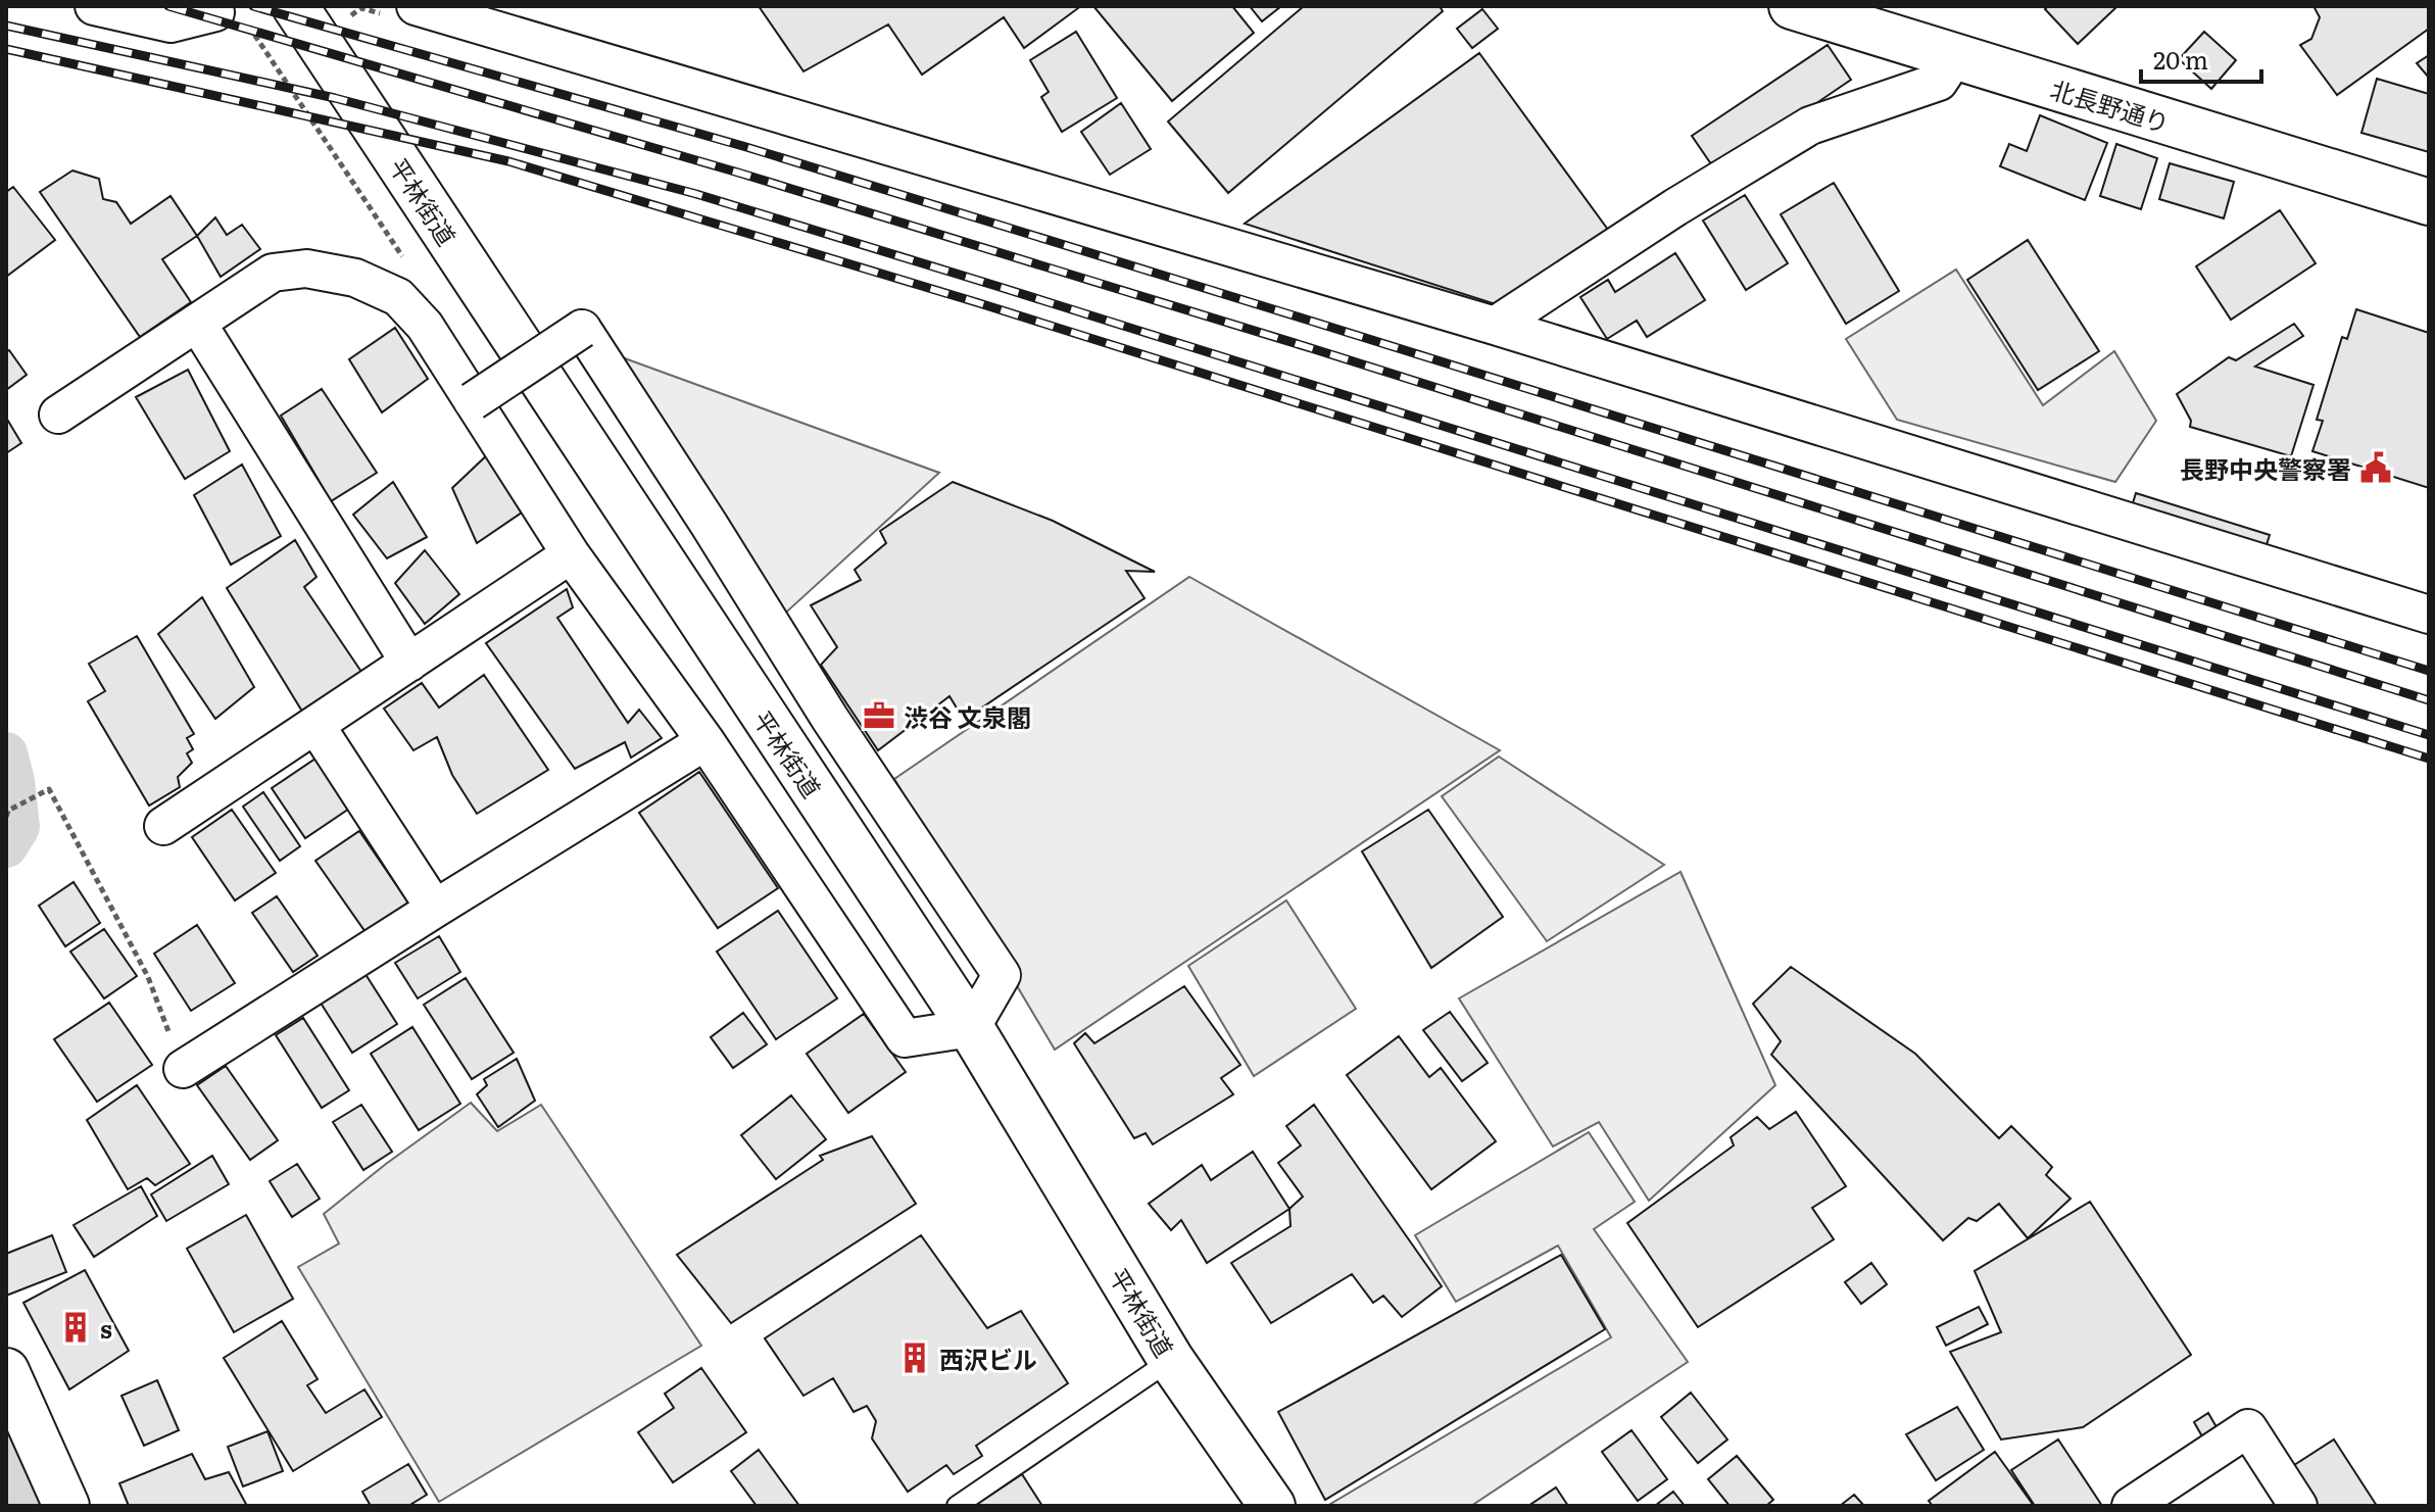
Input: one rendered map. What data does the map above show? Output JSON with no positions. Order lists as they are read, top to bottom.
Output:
{
  "streets": {
    "main road": ["北長野通り", "平林街道"]
  },
  "places": {
    "public building": ["長野中央警察署"],
    "office": ["渋谷 文泉閣"],
    "building": ["s", "西沢ビル"]
  },
  "scale_bar": "20 m"
}
